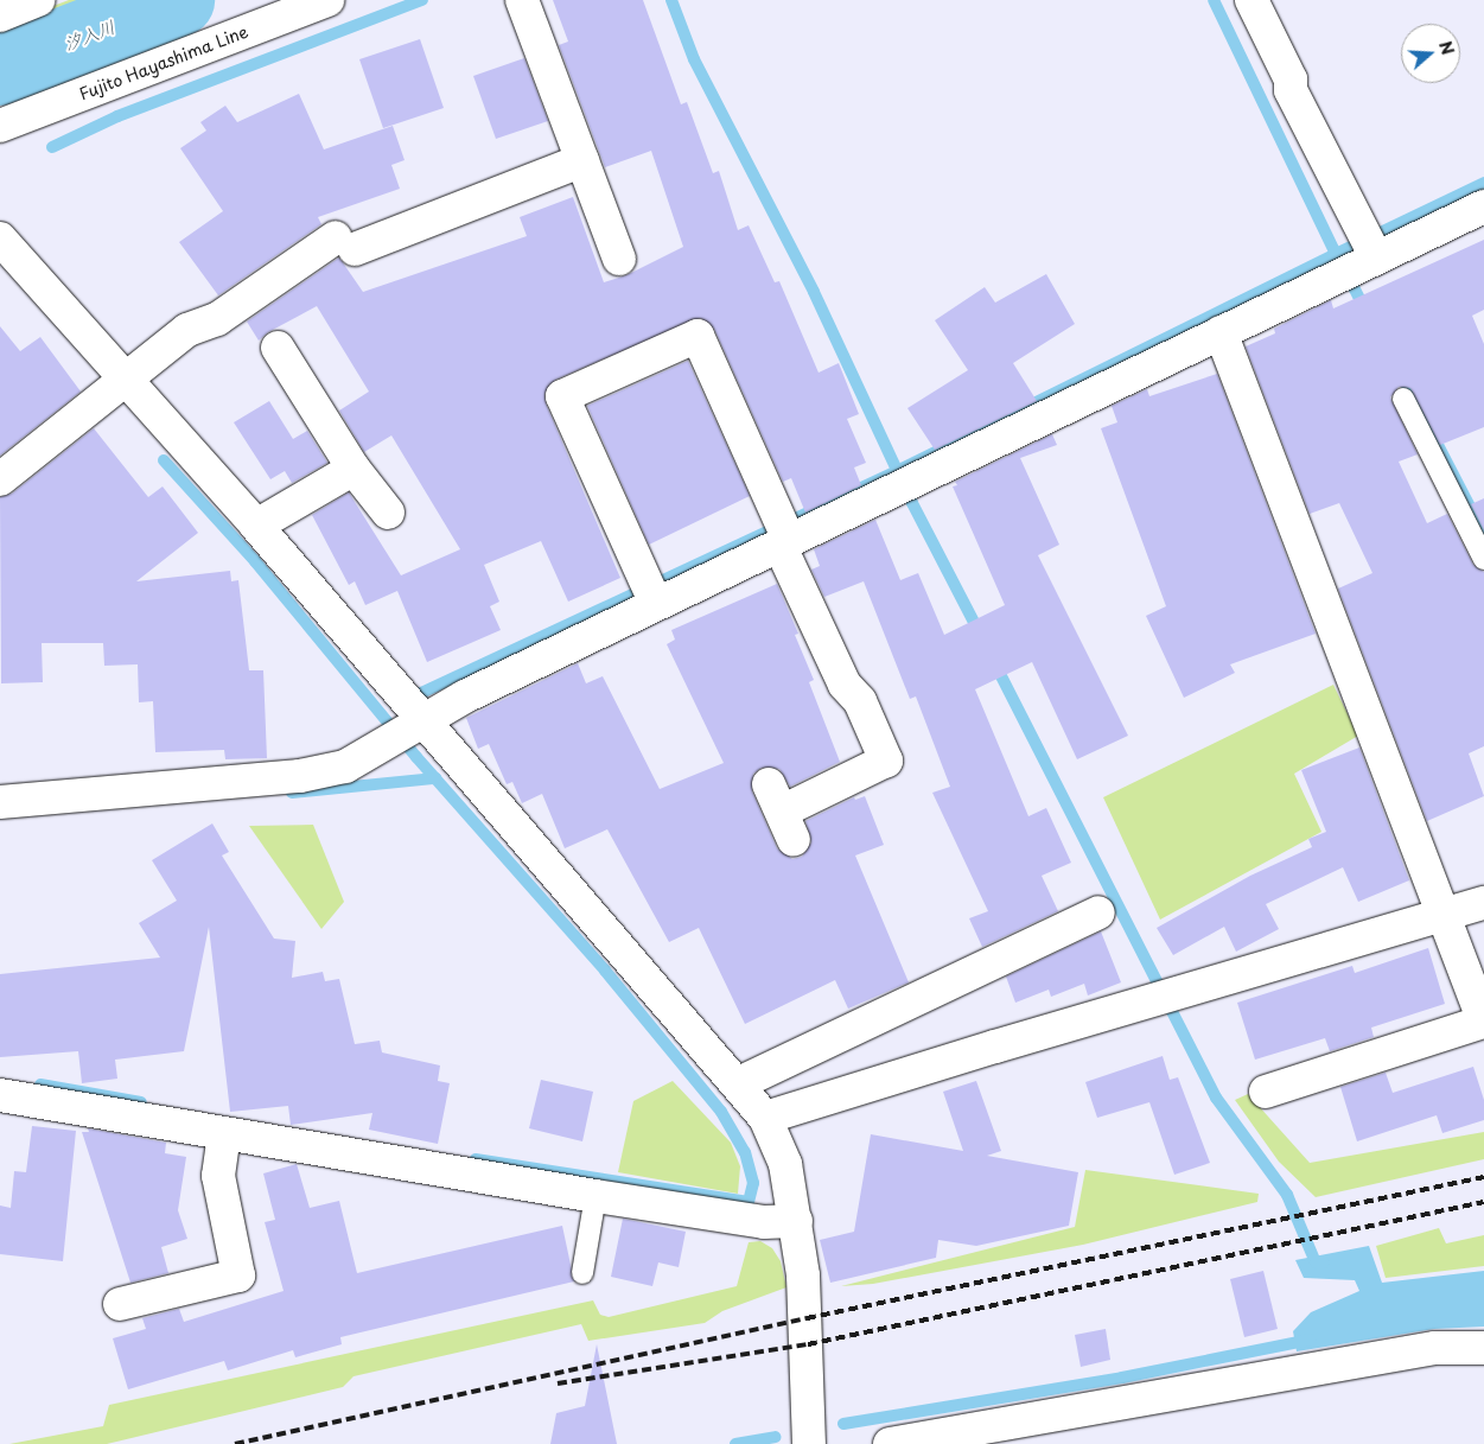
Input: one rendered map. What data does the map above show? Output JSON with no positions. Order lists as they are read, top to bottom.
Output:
{
  "streets": {
    "street": ["Fujito Hayashima Line"]
  },
  "water": ["汐入川"],
  "north": "right"
}
